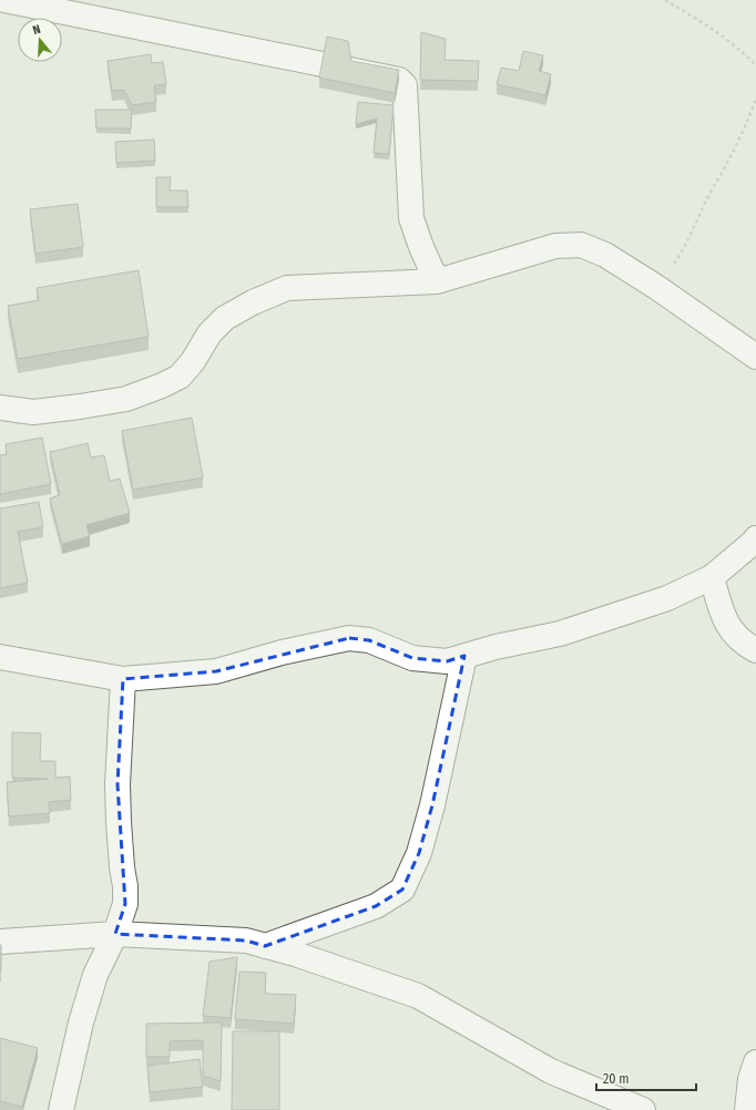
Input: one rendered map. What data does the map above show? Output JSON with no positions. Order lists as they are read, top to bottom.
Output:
{
  "scale_bar": "20 m",
  "north": "top"
}
